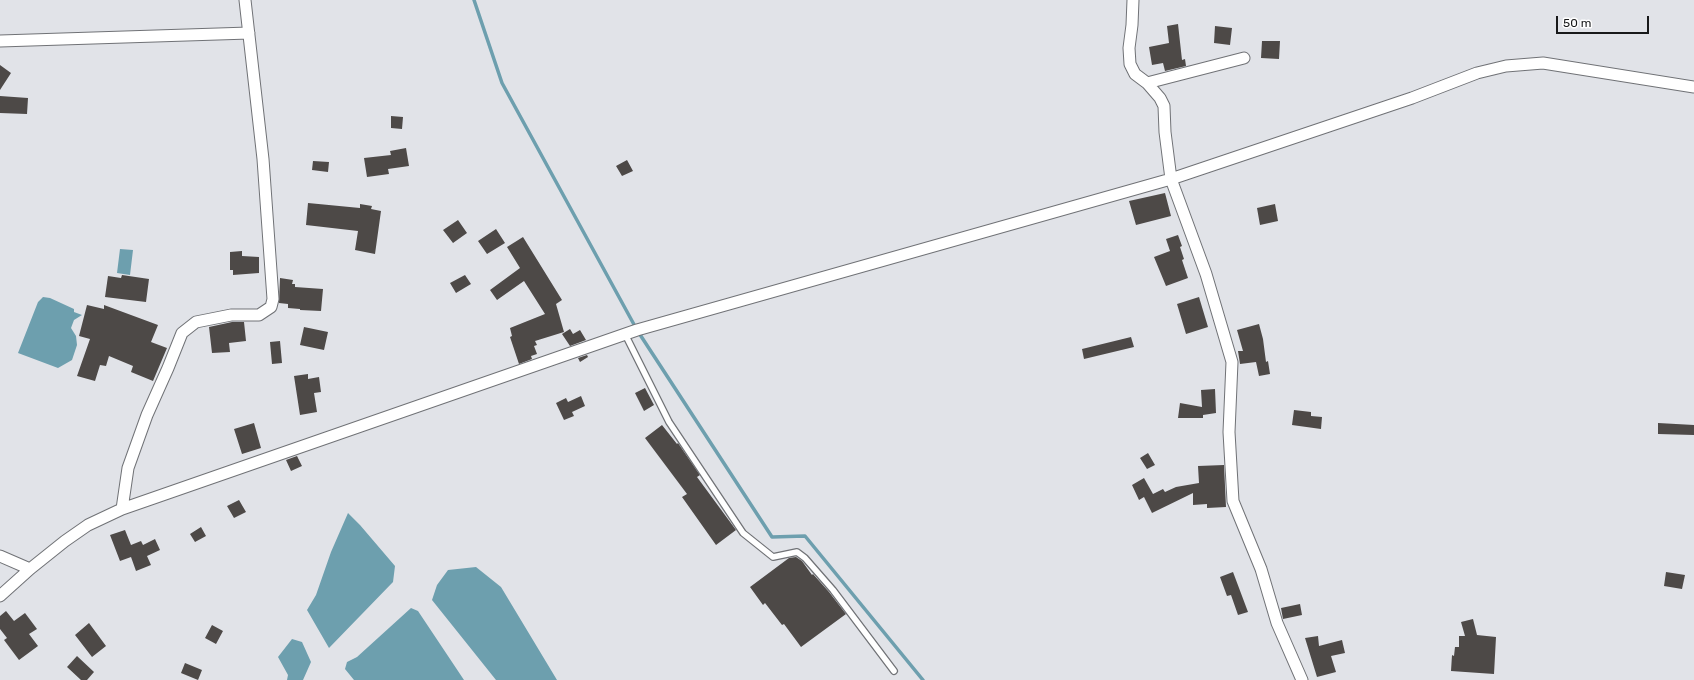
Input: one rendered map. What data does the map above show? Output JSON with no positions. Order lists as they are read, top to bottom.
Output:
{
  "scale_bar": "50 m"
}
